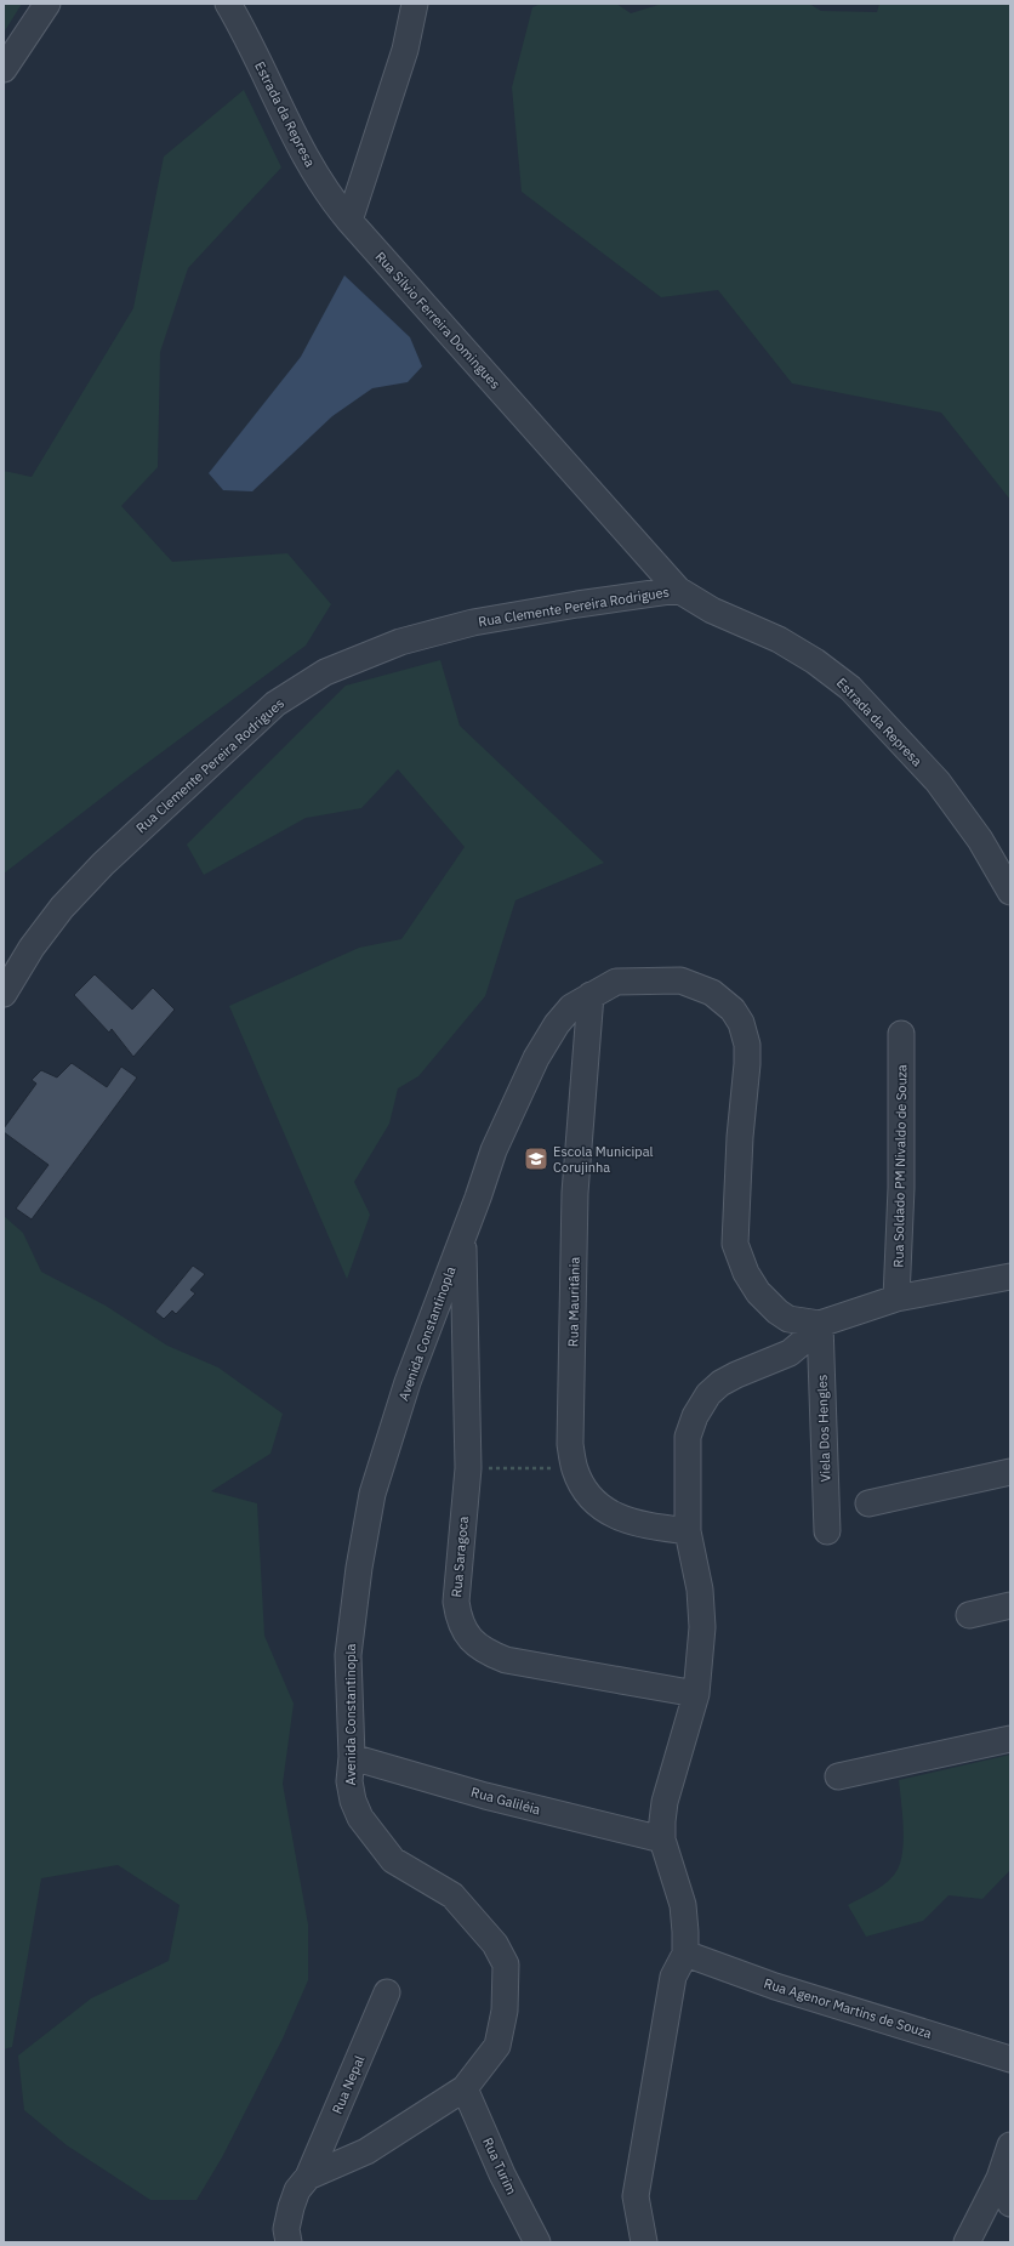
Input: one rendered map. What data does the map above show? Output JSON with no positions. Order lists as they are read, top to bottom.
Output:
{
  "streets": {
    "street": [
      "Estrada da Represa",
      "Rua Silvio Ferreira Domingues",
      "Rua Clemente Pereira Rodrigues",
      "Rua Soldado PM Nivaldo de Souza",
      "Rua Mauritânia",
      "Avenida Constantinopla",
      "Viela Dos Hengles",
      "Rua Saragoca",
      "Rua Galiléia",
      "Rua Agenor Martins de Souza",
      "Rua Nepal",
      "Rua Turim"
    ]
  },
  "crossings": [
    ["Estrada da Represa", "Rua Silvio Ferreira Domingues"],
    ["Estrada da Represa", "Rua Clemente Pereira Rodrigues"],
    ["Rua Silvio Ferreira Domingues", "Rua Clemente Pereira Rodrigues"],
    ["Rua Soldado PM Nivaldo de Souza", "Avenida Constantinopla"],
    ["Rua Mauritânia", "Avenida Constantinopla"],
    ["Avenida Constantinopla", "Viela Dos Hengles"],
    ["Avenida Constantinopla", "Rua Saragoca"],
    ["Avenida Constantinopla", "Rua Galiléia"],
    ["Avenida Constantinopla", "Rua Nepal"],
    ["Avenida Constantinopla", "Rua Turim"]
  ],
  "places": {
    "school or university": ["Escola Municipal Corujinha"]
  }
}
